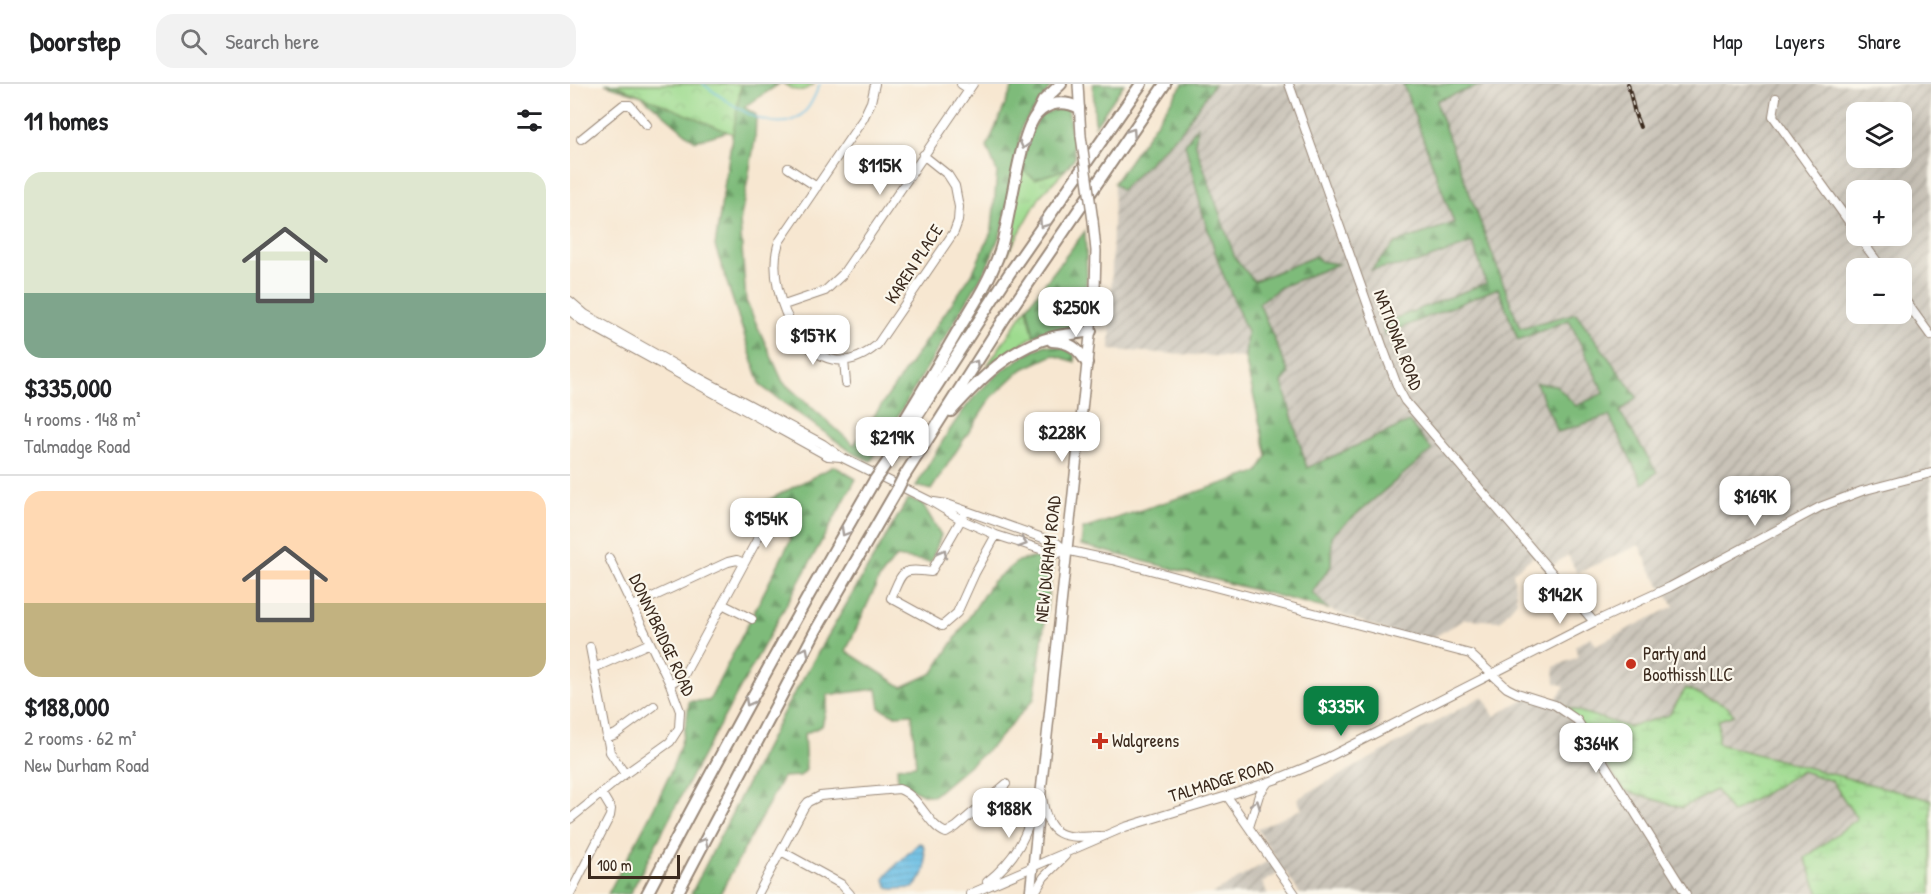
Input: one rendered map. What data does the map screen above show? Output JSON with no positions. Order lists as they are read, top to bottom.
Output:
{
  "streets": {
    "main road": ["NEW DURHAM ROAD"],
    "street": [
      "KAREN PLACE",
      "NATIONAL ROAD",
      "DONNYBRIDGE ROAD",
      "TALMADGE ROAD"
    ]
  },
  "crossings": [
    ["NATIONAL ROAD", "TALMADGE ROAD"],
    ["NEW DURHAM ROAD", "TALMADGE ROAD"]
  ],
  "places": {
    "other": ["Party and Boothissh LLC"],
    "health": ["Walgreens"]
  },
  "scale_bar": "100 m",
  "page": {
    "header": "Doorstep",
    "search": "Search here",
    "nav": ["Map", "Layers", "Share"],
    "heading": "11 homes",
    "map_buttons": ["+", "−"],
    "price": [
      "$115K",
      "$250K",
      "$157K",
      "$228K",
      "$219K",
      "$169K",
      "$154K",
      "$142K",
      "$335K",
      "$364K",
      "$188K"
    ],
    "list": [
      {
        "name": "$335,000",
        "note": "4 rooms · 148 m² · Talmadge Road"
      },
      {
        "name": "$188,000",
        "note": "2 rooms · 62 m² · New Durham Road"
      }
    ],
    "scale": "100 m"
  }
}
